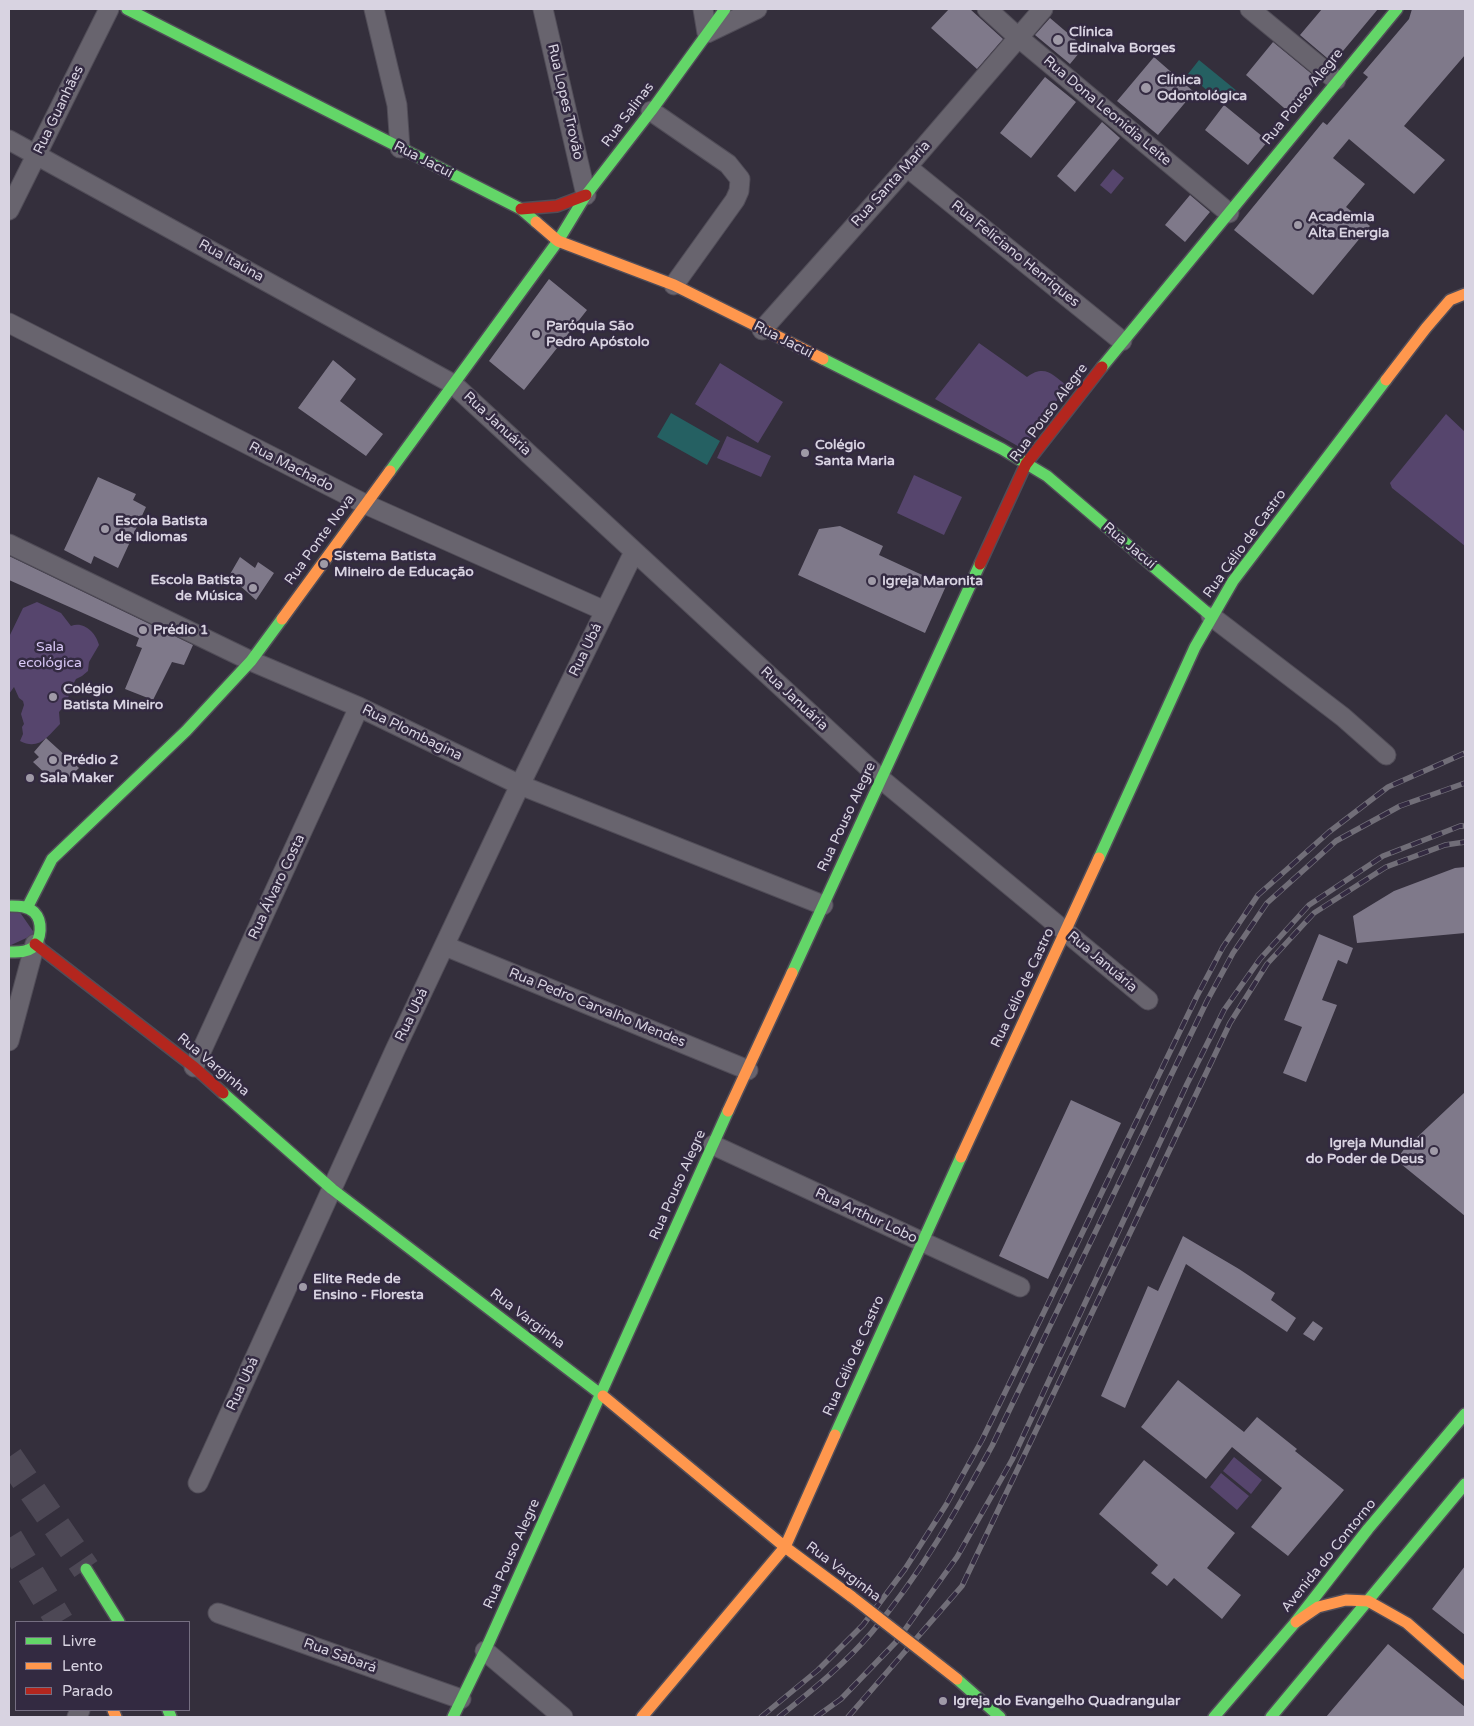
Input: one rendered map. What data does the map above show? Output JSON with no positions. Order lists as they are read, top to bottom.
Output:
{
  "streets": {
    "main road": [
      "Rua Pouso Alegre",
      "Rua Salinas",
      "Rua Jacuí",
      "Rua Ponte Nova",
      "Rua Célio de Castro",
      "Rua Varginha",
      "Avenida do Contorno"
    ],
    "street": [
      "Rua Lopes Trovão",
      "Rua Guanhães",
      "Rua Dona Leonidia Leite",
      "Rua Santa Maria",
      "Rua Feliciano Henriques",
      "Rua Itaúna",
      "Rua Januária",
      "Rua Machado",
      "Rua Ubá",
      "Rua Plombagina",
      "Rua Álvaro Costa",
      "Rua Pedro Carvalho Mendes",
      "Rua Arthur Lobo",
      "Rua Sabará"
    ]
  },
  "crossings": [
    ["Rua Pouso Alegre", "Rua Dona Leonidia Leite"],
    ["Rua Pouso Alegre", "Rua Jacuí"],
    ["Rua Pouso Alegre", "Rua Feliciano Henriques"],
    ["Rua Pouso Alegre", "Rua Januária"],
    ["Rua Pouso Alegre", "Rua Plombagina"],
    ["Rua Pouso Alegre", "Rua Pedro Carvalho Mendes"],
    ["Rua Pouso Alegre", "Rua Varginha"],
    ["Rua Pouso Alegre", "Rua Arthur Lobo"],
    ["Rua Pouso Alegre", "Rua Sabará"],
    ["Rua Lopes Trovão", "Rua Salinas"],
    ["Rua Guanhães", "Rua Itaúna"],
    ["Rua Dona Leonidia Leite", "Rua Santa Maria"],
    ["Rua Salinas", "Rua Jacuí"],
    ["Rua Salinas", "Rua Ponte Nova"],
    ["Rua Jacuí", "Rua Santa Maria"],
    ["Rua Jacuí", "Rua Ponte Nova"],
    ["Rua Jacuí", "Rua Célio de Castro"],
    ["Rua Santa Maria", "Rua Feliciano Henriques"],
    ["Rua Itaúna", "Rua Januária"],
    ["Rua Itaúna", "Rua Ponte Nova"],
    ["Rua Januária", "Rua Ponte Nova"],
    ["Rua Januária", "Rua Célio de Castro"],
    ["Rua Januária", "Rua Ubá"],
    ["Rua Machado", "Rua Ponte Nova"],
    ["Rua Machado", "Rua Ubá"],
    ["Rua Ponte Nova", "Rua Plombagina"],
    ["Rua Célio de Castro", "Rua Varginha"],
    ["Rua Célio de Castro", "Rua Arthur Lobo"],
    ["Rua Ubá", "Rua Plombagina"],
    ["Rua Ubá", "Rua Pedro Carvalho Mendes"],
    ["Rua Ubá", "Rua Varginha"],
    ["Rua Plombagina", "Rua Álvaro Costa"],
    ["Rua Álvaro Costa", "Rua Varginha"]
  ],
  "parks": ["Sala ecológica"],
  "places": [
    "Clínica Edinalva Borges",
    "Clínica Odontológica",
    "Academia Alta Energia",
    "Paróquia São Pedro Apóstolo",
    "Colégio Santa Maria",
    "Escola Batista de Idiomas",
    "Sistema Batista Mineiro de Educação",
    "Igreja Maronita",
    "Escola Batista de Música",
    "Prédio 1",
    "Colégio Batista Mineiro",
    "Prédio 2",
    "Sala Maker",
    "Igreja Mundial do Poder de Deus",
    "Elite Rede de Ensino - Floresta",
    "Igreja do Evangelho Quadrangular"
  ],
  "legend": ["Livre", "Lento", "Parado"]
}
